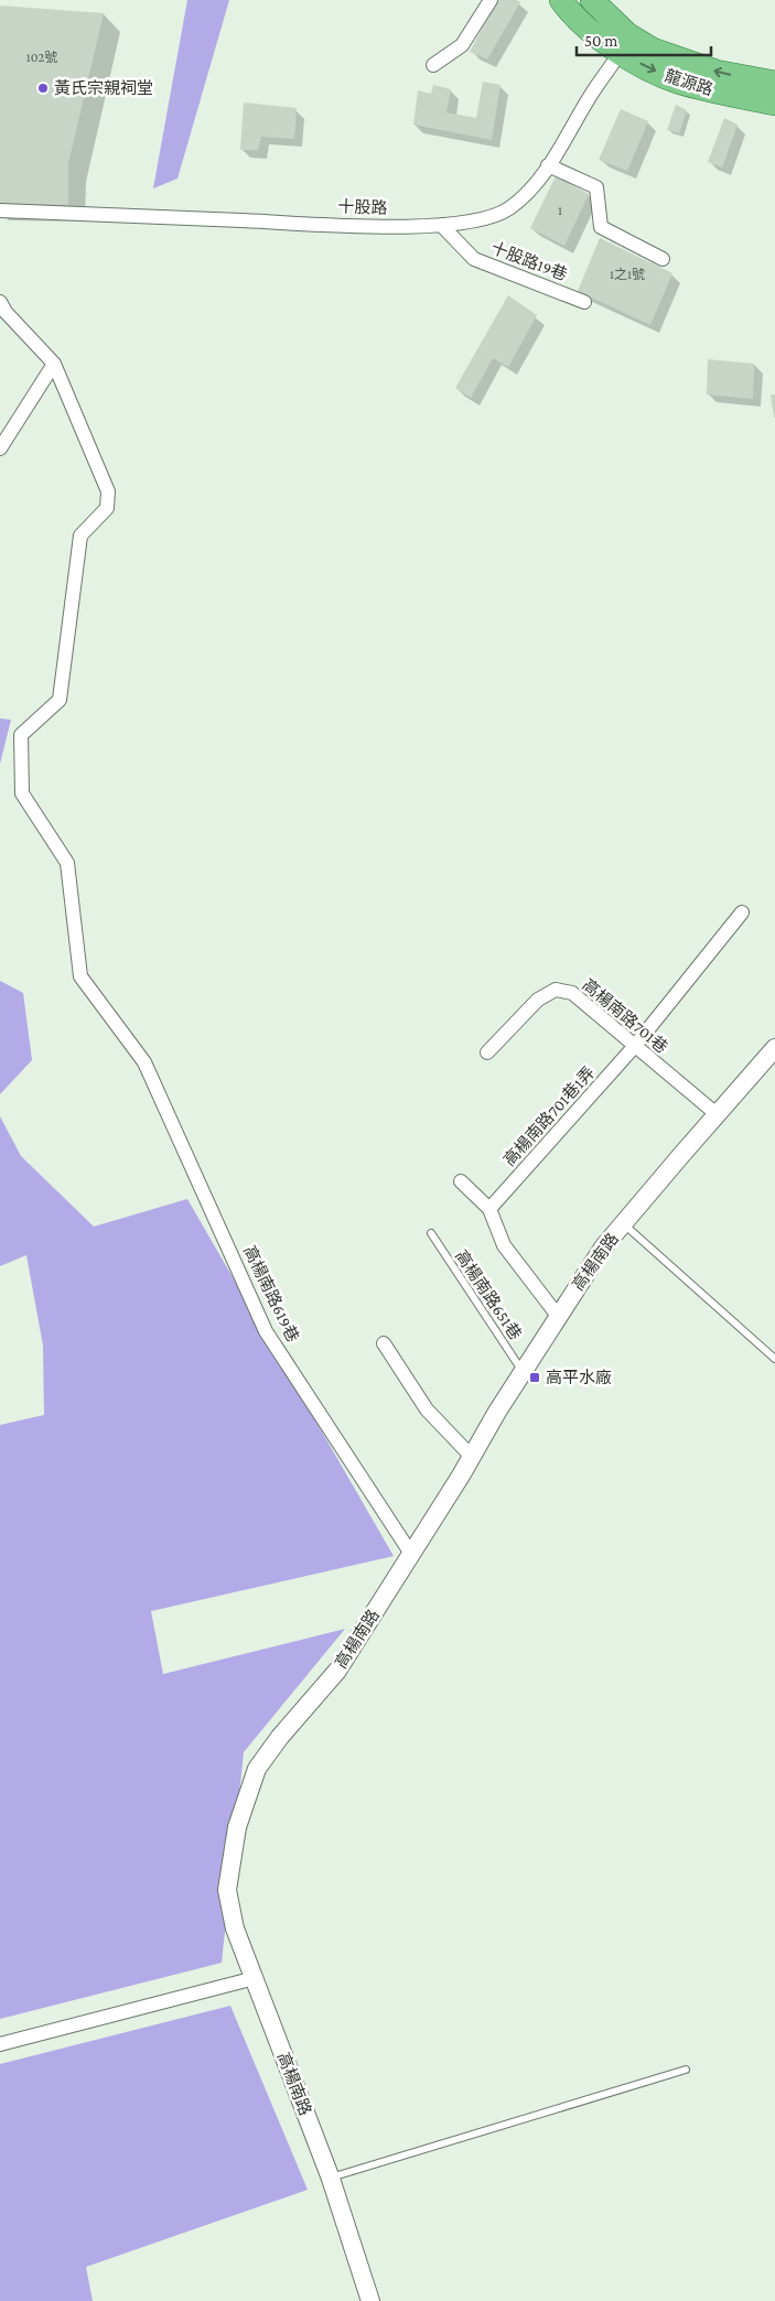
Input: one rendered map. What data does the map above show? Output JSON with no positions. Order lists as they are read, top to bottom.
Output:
{
  "streets": {
    "main road": ["龍源路"],
    "street": [
      "十股路",
      "十股路19巷",
      "高楊南路701巷",
      "高楊南路701巷1弄",
      "高楊南路",
      "高楊南路619巷"
    ],
    "lane": ["高楊南路651巷"]
  },
  "crossings": [
    ["龍源路", "十股路"],
    ["十股路", "十股路19巷"],
    ["高楊南路701巷", "高楊南路701巷1弄"],
    ["高楊南路701巷", "高楊南路"],
    ["高楊南路", "高楊南路619巷"],
    ["高楊南路", "高楊南路651巷"]
  ],
  "places": {
    "other": ["黃氏宗親祠堂"],
    "transit": ["高平水廠"]
  },
  "house_numbers": ["102號", "1", "1之1號"],
  "scale_bar": "50 m"
}
